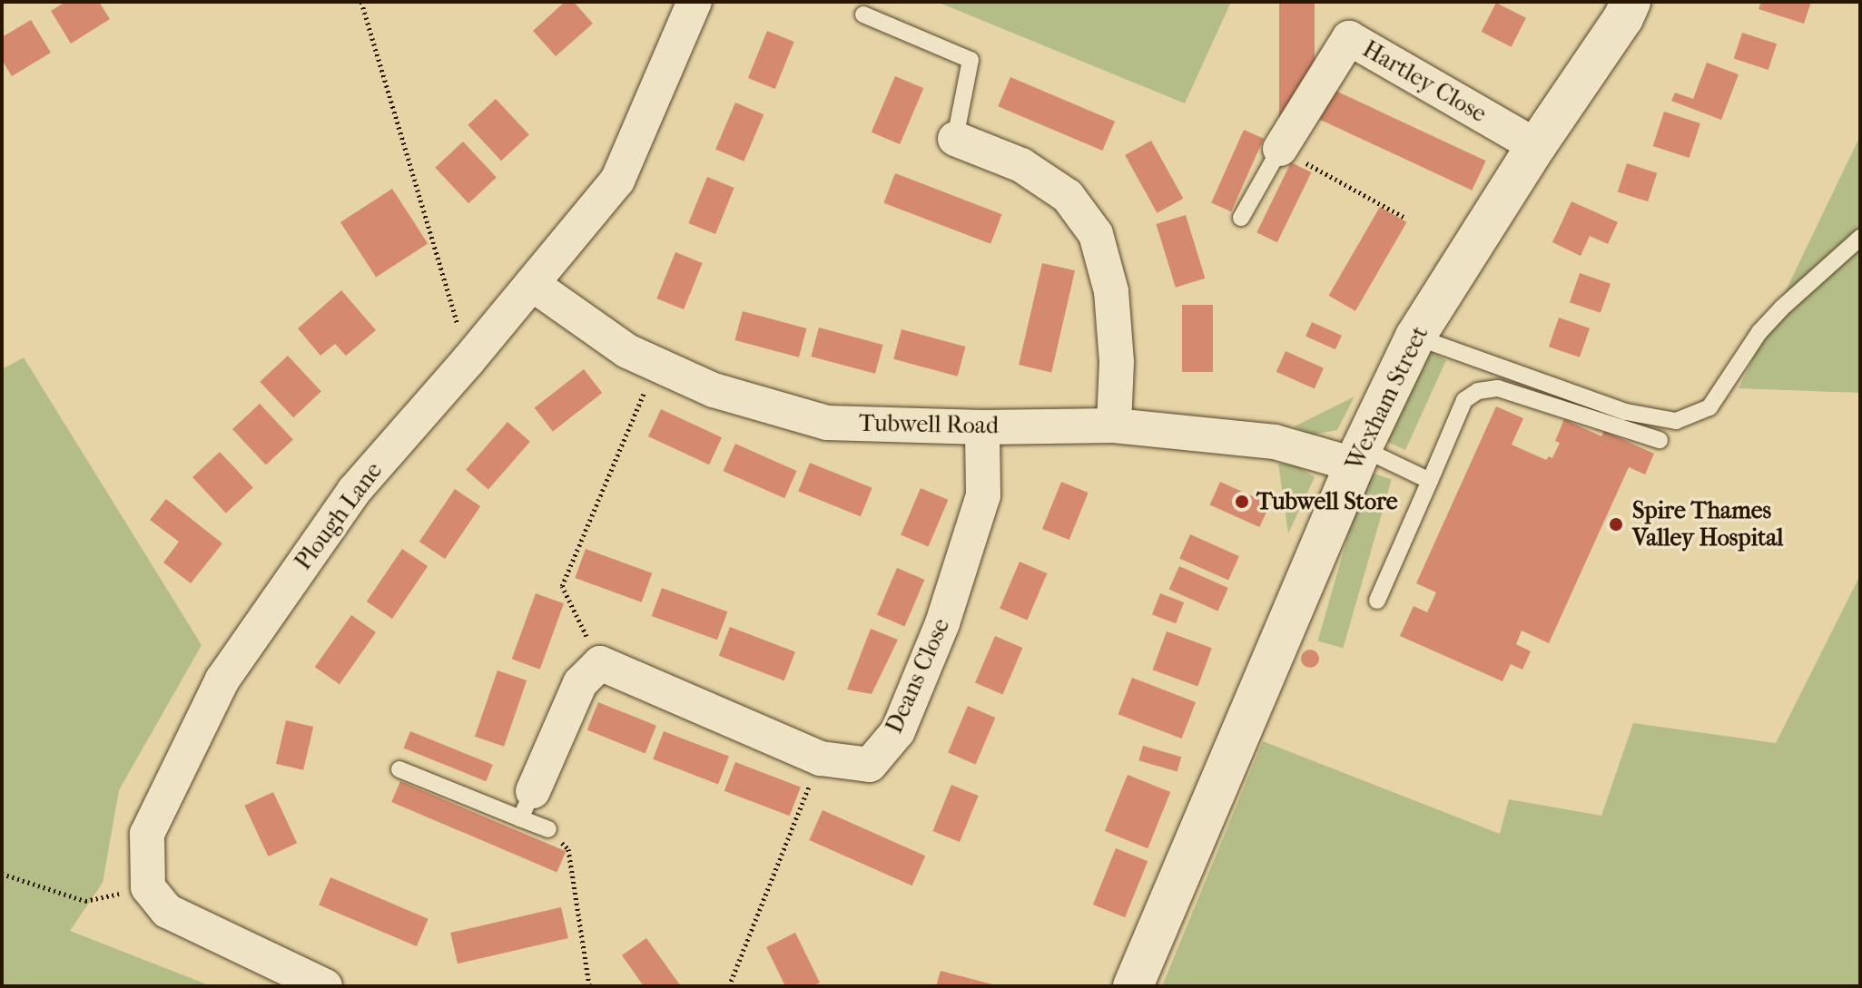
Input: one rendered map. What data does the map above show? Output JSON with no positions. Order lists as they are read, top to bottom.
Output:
{
  "streets": {
    "street": [
      "Hartley Close",
      "Wexham Street",
      "Tubwell Road",
      "Plough Lane",
      "Deans Close"
    ]
  },
  "crossings": [
    ["Hartley Close", "Wexham Street"],
    ["Wexham Street", "Tubwell Road"],
    ["Tubwell Road", "Plough Lane"],
    ["Tubwell Road", "Deans Close"]
  ],
  "places": ["Tubwell Store", "Spire Thames Valley Hospital"]
}
